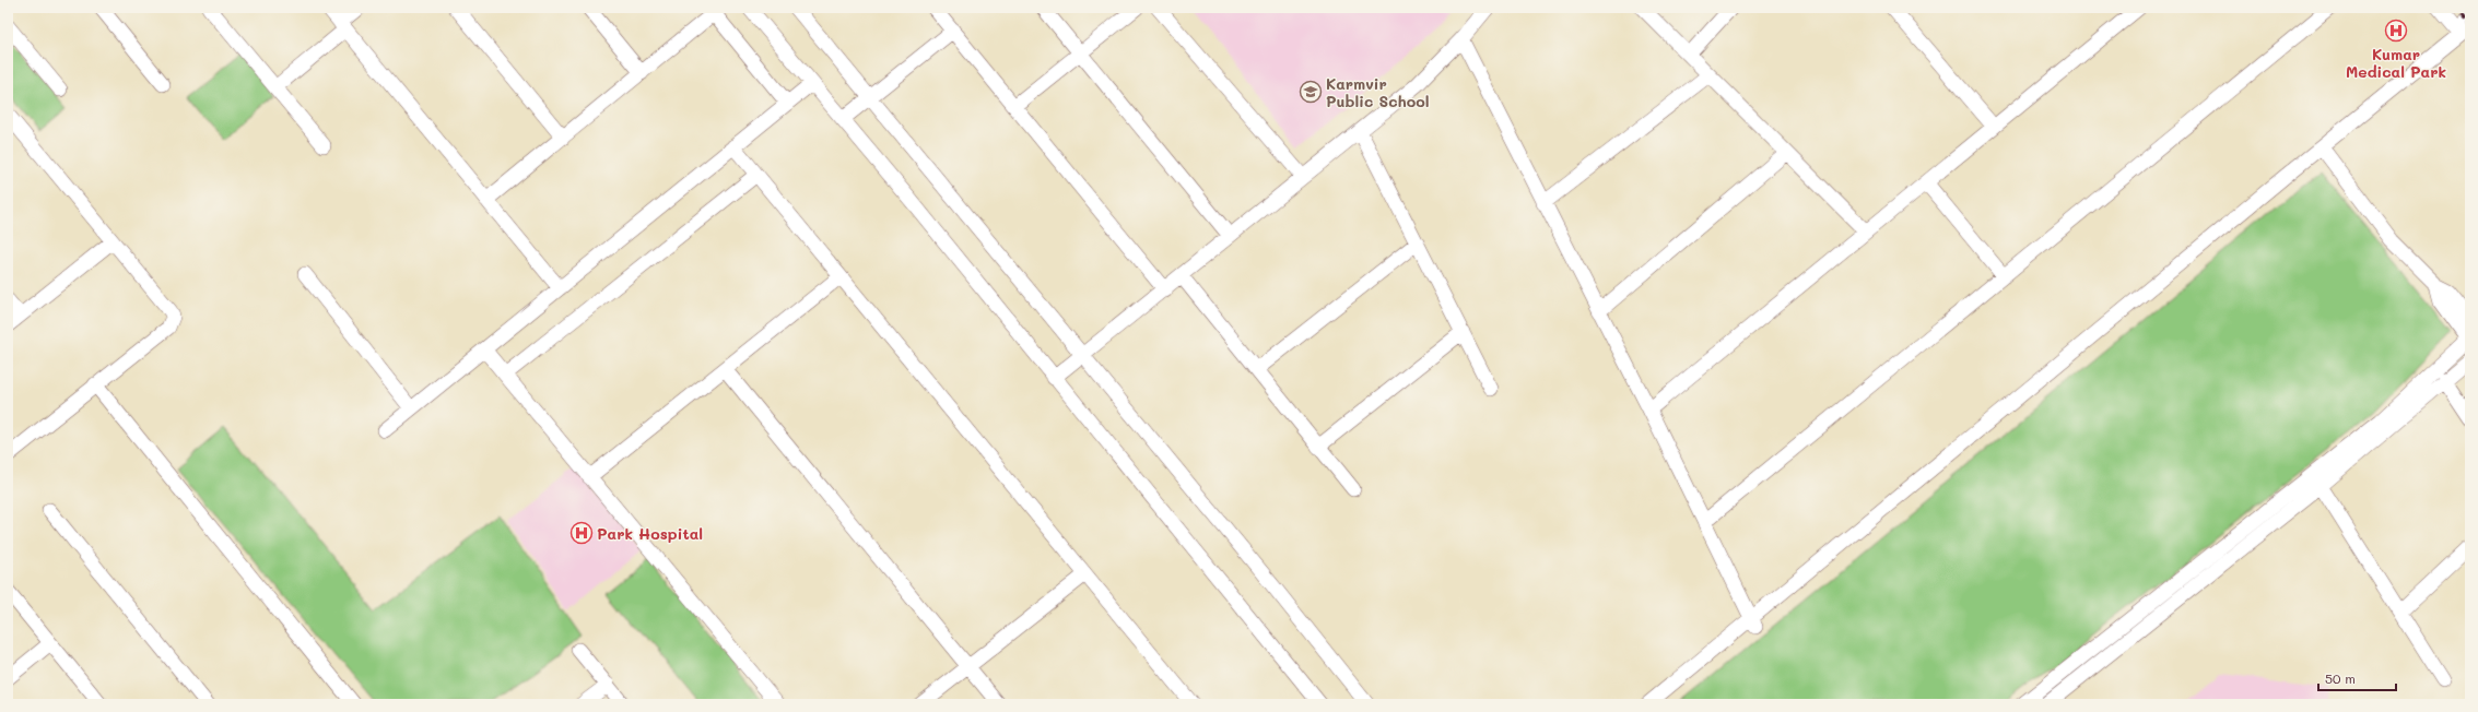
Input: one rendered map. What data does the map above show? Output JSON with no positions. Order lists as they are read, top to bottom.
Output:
{
  "places": {
    "hospital": ["Kumar Medical Park", "Park Hospital"],
    "school or university": ["Karmvir Public School"]
  },
  "scale_bar": "50 m"
}
